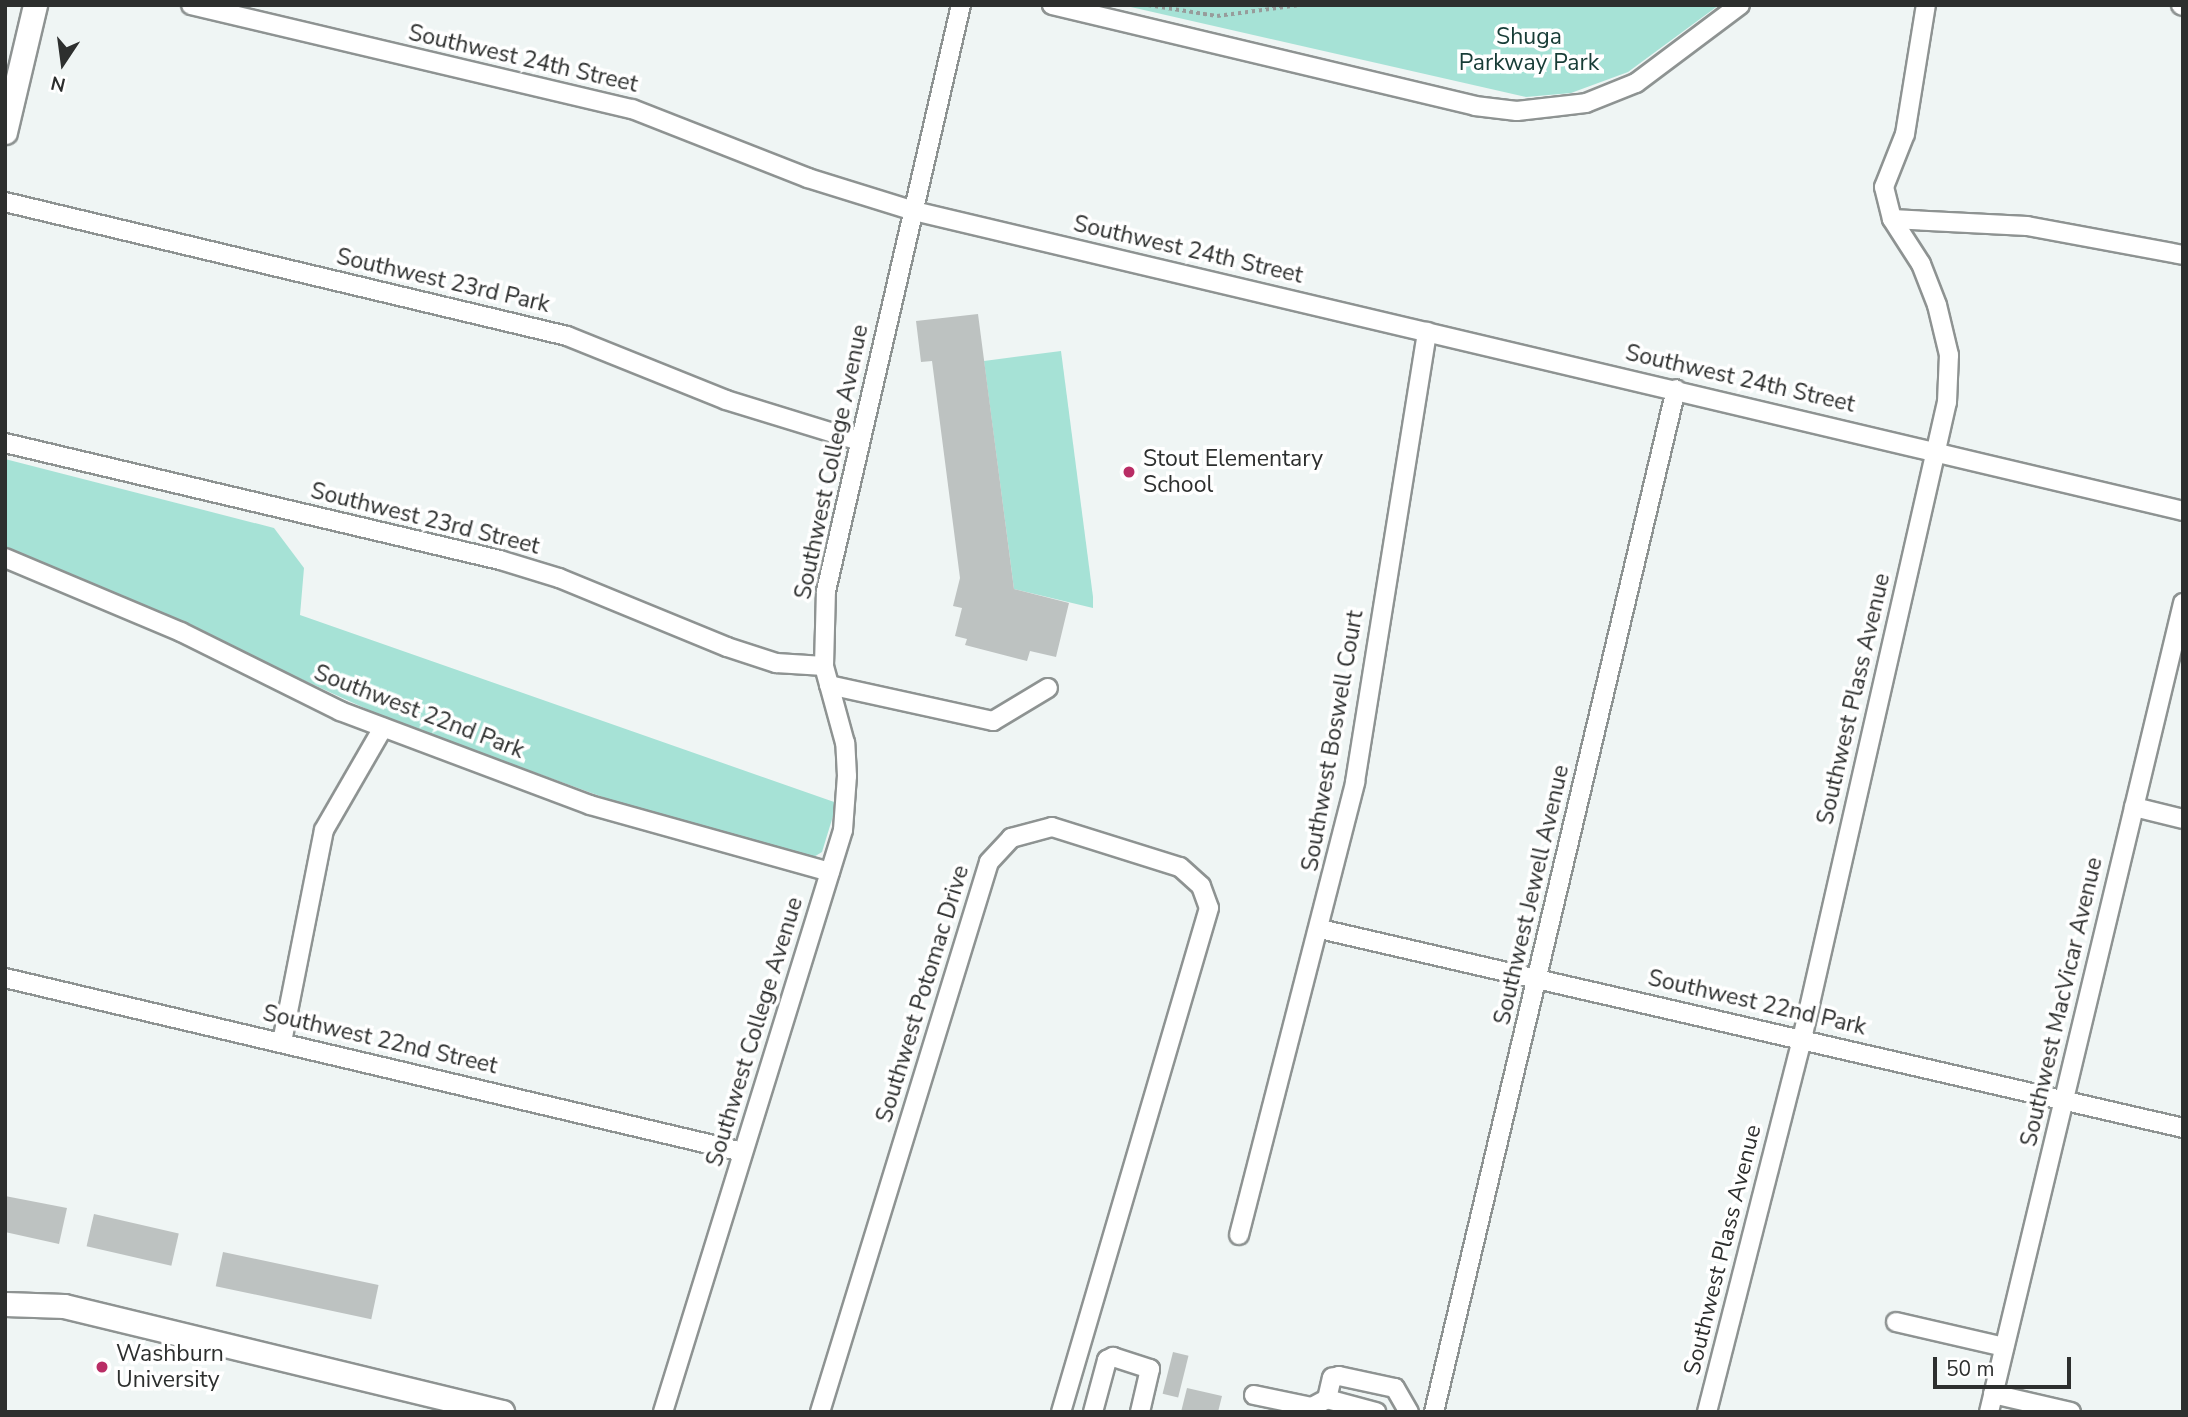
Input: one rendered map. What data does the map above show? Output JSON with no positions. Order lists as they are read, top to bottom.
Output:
{
  "streets": {
    "street": [
      "Southwest 24th Street",
      "Southwest 23rd Park",
      "Southwest College Avenue",
      "Southwest 23rd Street",
      "Southwest Plass Avenue",
      "Southwest 22nd Park",
      "Southwest Boswell Court",
      "Southwest Jewell Avenue",
      "Southwest Potomac Drive",
      "Southwest MacVicar Avenue",
      "Southwest 22nd Street"
    ]
  },
  "crossings": [
    ["Southwest 24th Street", "Southwest College Avenue"],
    ["Southwest 24th Street", "Southwest Plass Avenue"],
    ["Southwest 24th Street", "Southwest Boswell Court"],
    ["Southwest 24th Street", "Southwest Jewell Avenue"],
    ["Southwest 23rd Park", "Southwest College Avenue"],
    ["Southwest College Avenue", "Southwest 23rd Street"],
    ["Southwest College Avenue", "Southwest 22nd Park"],
    ["Southwest College Avenue", "Southwest 22nd Street"],
    ["Southwest Plass Avenue", "Southwest 22nd Park"],
    ["Southwest 22nd Park", "Southwest Boswell Court"],
    ["Southwest 22nd Park", "Southwest Jewell Avenue"],
    ["Southwest 22nd Park", "Southwest MacVicar Avenue"]
  ],
  "parks": ["Shuga Parkway Park"],
  "places": ["Stout Elementary School", "Washburn University"],
  "scale_bar": "50 m",
  "north": "bottom"
}
